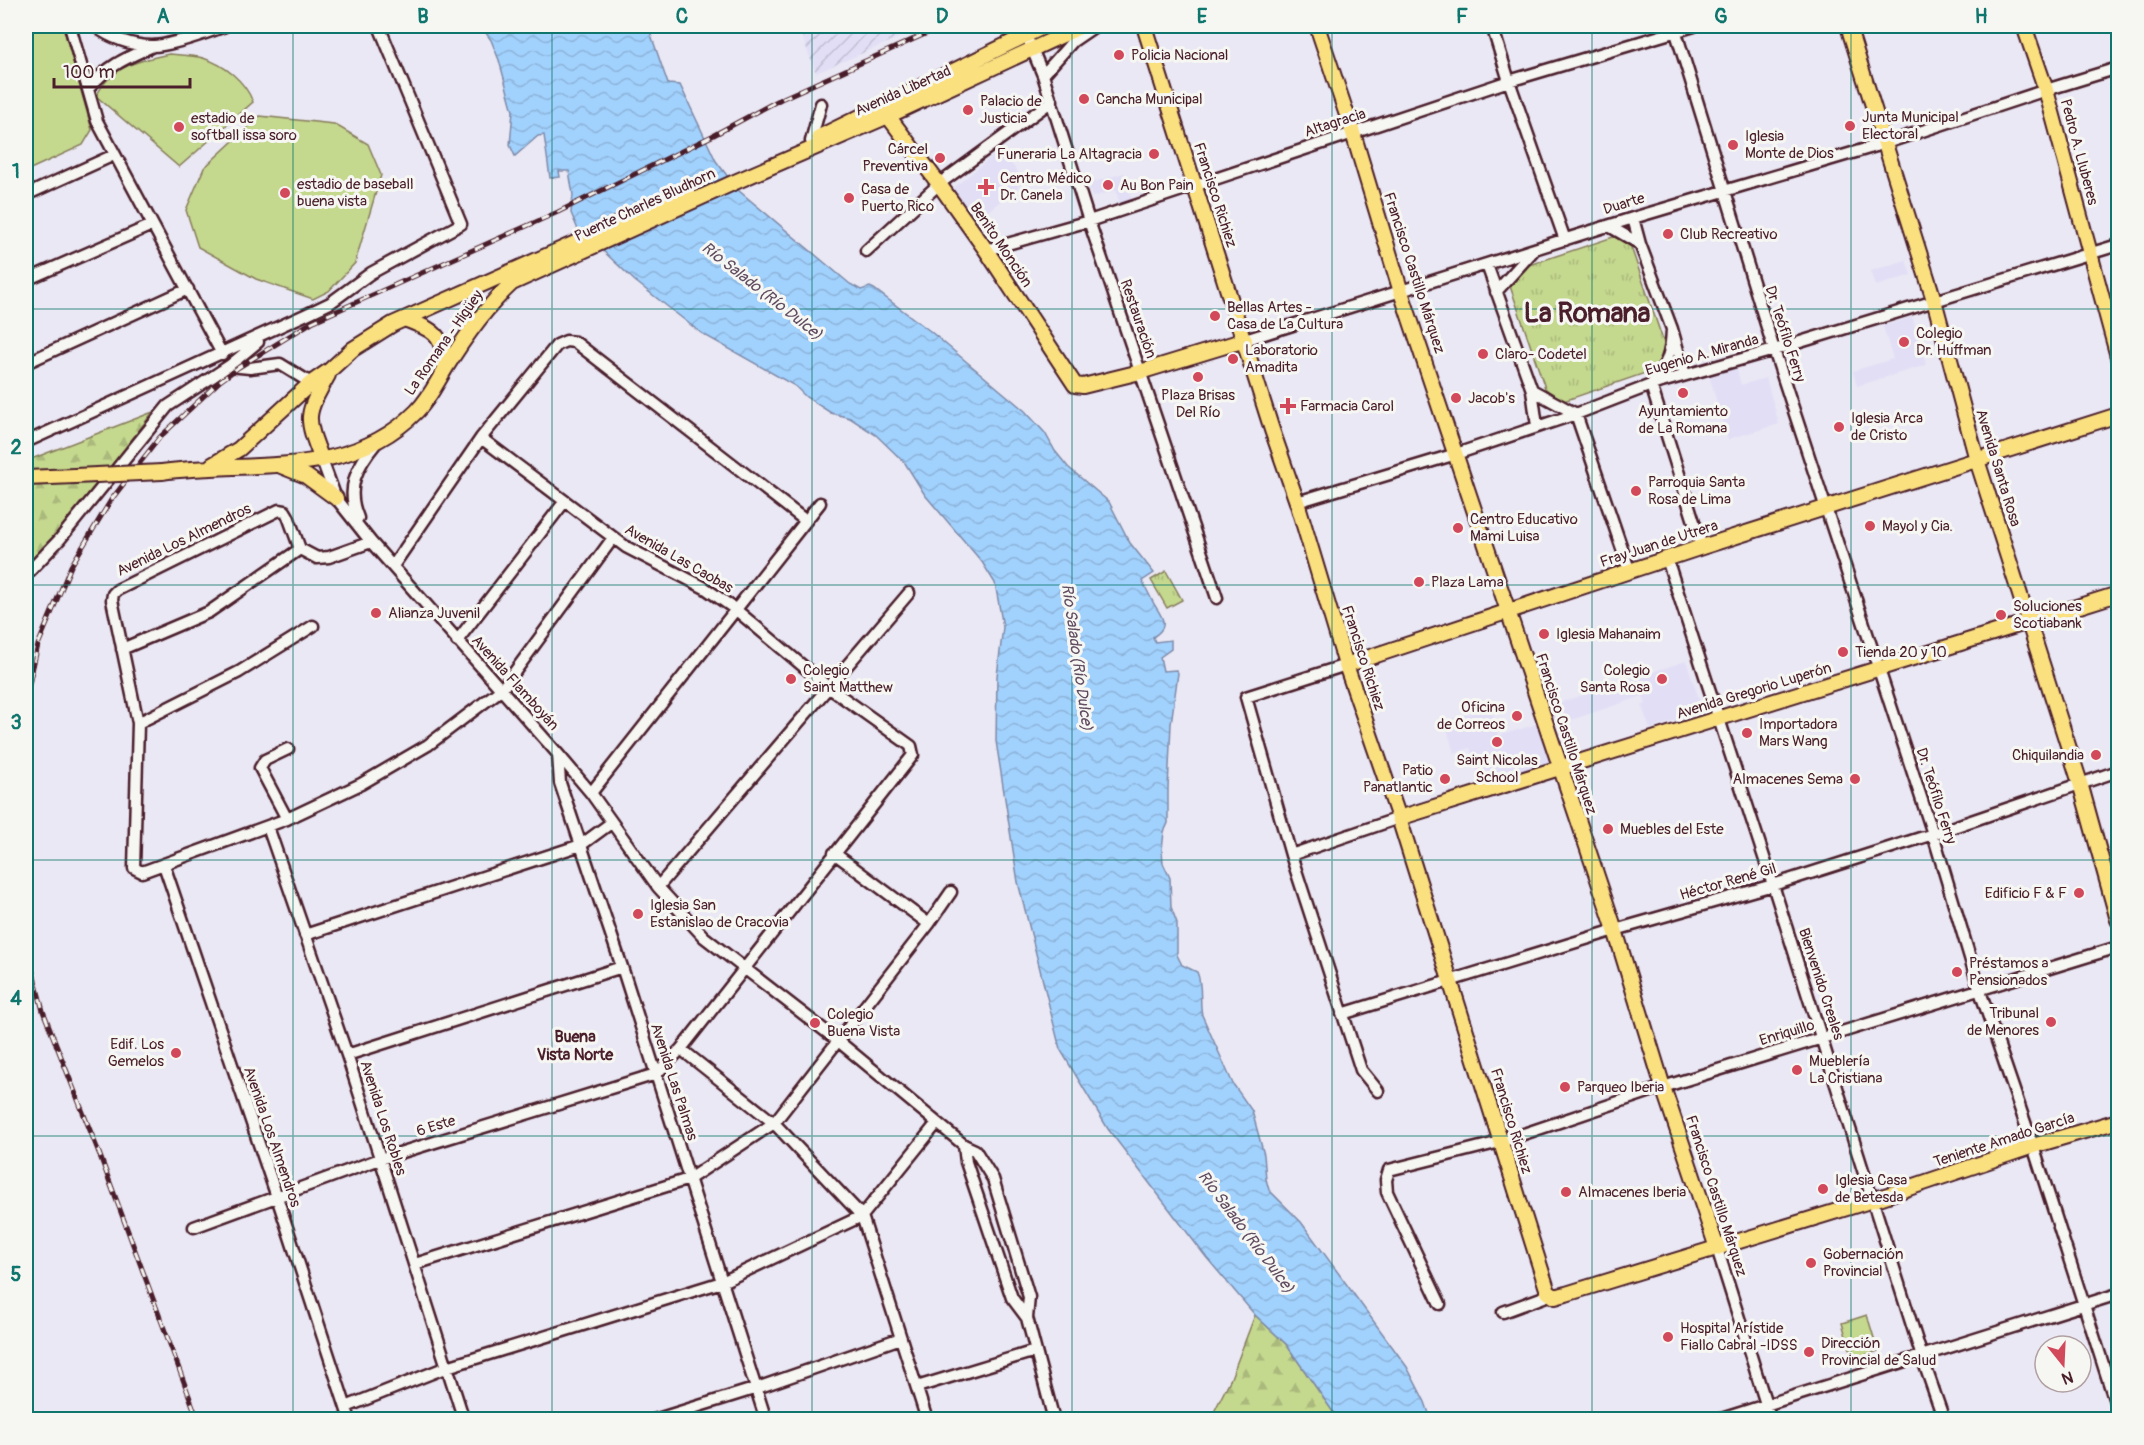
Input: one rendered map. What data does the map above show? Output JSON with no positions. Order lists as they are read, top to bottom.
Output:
{
  "streets": {
    "main road": [
      "Avenida Libertad",
      "Pedro A. Lluberes",
      "Francisco Richiez",
      "Duarte",
      "Puente Charles Bludhorn",
      "Benito Monción",
      "Francisco Castillo Márquez",
      "La Romana - Higüey",
      "Avenida Santa Rosa",
      "Fray Juan de Utrera",
      "Avenida Gregorio Luperón",
      "Teniente Amado García"
    ],
    "street": [
      "Altagracia",
      "Restauración",
      "Dr. Teófilo Ferry",
      "Eugenio A. Miranda",
      "Avenida Los Almendros",
      "Avenida Las Caobas",
      "Avenida Flamboyán",
      "Héctor René Gil",
      "Bienvenido Creales",
      "Enriquillo",
      "Avenida Las Palmas",
      "Avenida Los Robles",
      "6 Este"
    ]
  },
  "crossings": [
    ["Avenida Libertad", "Puente Charles Bludhorn"],
    ["Avenida Libertad", "Benito Monción"],
    ["Avenida Libertad", "Restauración"],
    ["Altagracia", "Francisco Richiez"],
    ["Altagracia", "Benito Monción"],
    ["Altagracia", "Francisco Castillo Márquez"],
    ["Altagracia", "Restauración"],
    ["Altagracia", "Dr. Teófilo Ferry"],
    ["Pedro A. Lluberes", "Duarte"],
    ["Pedro A. Lluberes", "Eugenio A. Miranda"],
    ["Francisco Richiez", "Duarte"],
    ["Francisco Richiez", "Eugenio A. Miranda"],
    ["Francisco Richiez", "Fray Juan de Utrera"],
    ["Francisco Richiez", "Avenida Gregorio Luperón"],
    ["Francisco Richiez", "Héctor René Gil"],
    ["Francisco Richiez", "Enriquillo"],
    ["Francisco Richiez", "Teniente Amado García"],
    ["Duarte", "Benito Monción"],
    ["Duarte", "Francisco Castillo Márquez"],
    ["Duarte", "Restauración"],
    ["Duarte", "Dr. Teófilo Ferry"],
    ["Duarte", "Eugenio A. Miranda"],
    ["Duarte", "Avenida Santa Rosa"],
    ["Puente Charles Bludhorn", "La Romana - Higüey"],
    ["Francisco Castillo Márquez", "Eugenio A. Miranda"],
    ["Francisco Castillo Márquez", "Fray Juan de Utrera"],
    ["Francisco Castillo Márquez", "Avenida Gregorio Luperón"],
    ["Francisco Castillo Márquez", "Héctor René Gil"],
    ["Francisco Castillo Márquez", "Enriquillo"],
    ["Francisco Castillo Márquez", "Teniente Amado García"],
    ["Dr. Teófilo Ferry", "Eugenio A. Miranda"],
    ["Dr. Teófilo Ferry", "Fray Juan de Utrera"],
    ["Dr. Teófilo Ferry", "Avenida Gregorio Luperón"],
    ["Dr. Teófilo Ferry", "Héctor René Gil"],
    ["Dr. Teófilo Ferry", "Enriquillo"],
    ["Dr. Teófilo Ferry", "Teniente Amado García"],
    ["La Romana - Higüey", "Avenida Flamboyán"],
    ["Eugenio A. Miranda", "Avenida Santa Rosa"],
    ["Avenida Santa Rosa", "Fray Juan de Utrera"],
    ["Avenida Santa Rosa", "Avenida Gregorio Luperón"],
    ["Avenida Santa Rosa", "Héctor René Gil"],
    ["Avenida Los Almendros", "6 Este"],
    ["Fray Juan de Utrera", "Bienvenido Creales"],
    ["Avenida Flamboyán", "Avenida Las Palmas"],
    ["Avenida Gregorio Luperón", "Bienvenido Creales"],
    ["Héctor René Gil", "Bienvenido Creales"],
    ["Bienvenido Creales", "Enriquillo"],
    ["Bienvenido Creales", "Teniente Amado García"],
    ["Avenida Las Palmas", "6 Este"],
    ["Avenida Los Robles", "6 Este"]
  ],
  "districts": ["La Romana", "Buena Vista Norte"],
  "water": ["Río Salado (Río Dulce)"],
  "places": {
    "other": [
      "Policia Nacional",
      "Cancha Municipal",
      "Palacio de Justicia",
      "Junta Municipal Electoral",
      "estadio de softball issa soro",
      "Iglesia Monte de Dios",
      "Funeraria La Altagracia",
      "Cárcel Preventiva",
      "Au Bon Pain",
      "estadio de baseball buena vista",
      "Casa de Puerto Rico",
      "Club Recreativo",
      "Bellas Artes - Casa de La Cultura",
      "Colegio Dr. Huffman",
      "Claro- Codetel",
      "Laboratorio Amadita",
      "Plaza Brisas Del Río",
      "Ayuntamiento de La Romana",
      "Jacob's",
      "Iglesia Arca de Cristo",
      "Parroquia Santa Rosa de Lima",
      "Mayol y Cia.",
      "Centro Educativo Mami Luisa",
      "Plaza Lama",
      "Alianza Juvenil",
      "Soluciones Scotiabank",
      "Iglesia Mahanaim",
      "Tienda 20 y 10",
      "Colegio Saint Matthew",
      "Colegio Santa Rosa",
      "Oficina de Correos",
      "Importadora Mars Wang",
      "Saint Nicolas School",
      "Chiquilandia",
      "Patio Panatlantic",
      "Almacenes Sema",
      "Muebles del Este",
      "Edificio F & F",
      "Iglesia San Estanislao de Cracovia",
      "Préstamos a Pensionados",
      "Tribunal de Menores",
      "Colegio Buena Vista",
      "Edif. Los Gemelos",
      "Mueblería La Cristiana",
      "Parqueo Iberia",
      "Iglesia Casa de Betesda",
      "Almacenes Iberia",
      "Gobernación Provincial",
      "Hospital Arístide Fiallo Cabral -IDSS",
      "Dirección Provincial de Salud"
    ],
    "health": ["Centro Médico Dr. Canela", "Farmacia Carol"]
  },
  "scale_bar": "100 m",
  "north": "bottom",
  "grid": {
    "columns": [
      "A",
      "B",
      "C",
      "D",
      "E",
      "F",
      "G",
      "H"
    ],
    "rows": [
      "1",
      "2",
      "3",
      "4",
      "5"
    ]
  }
}
